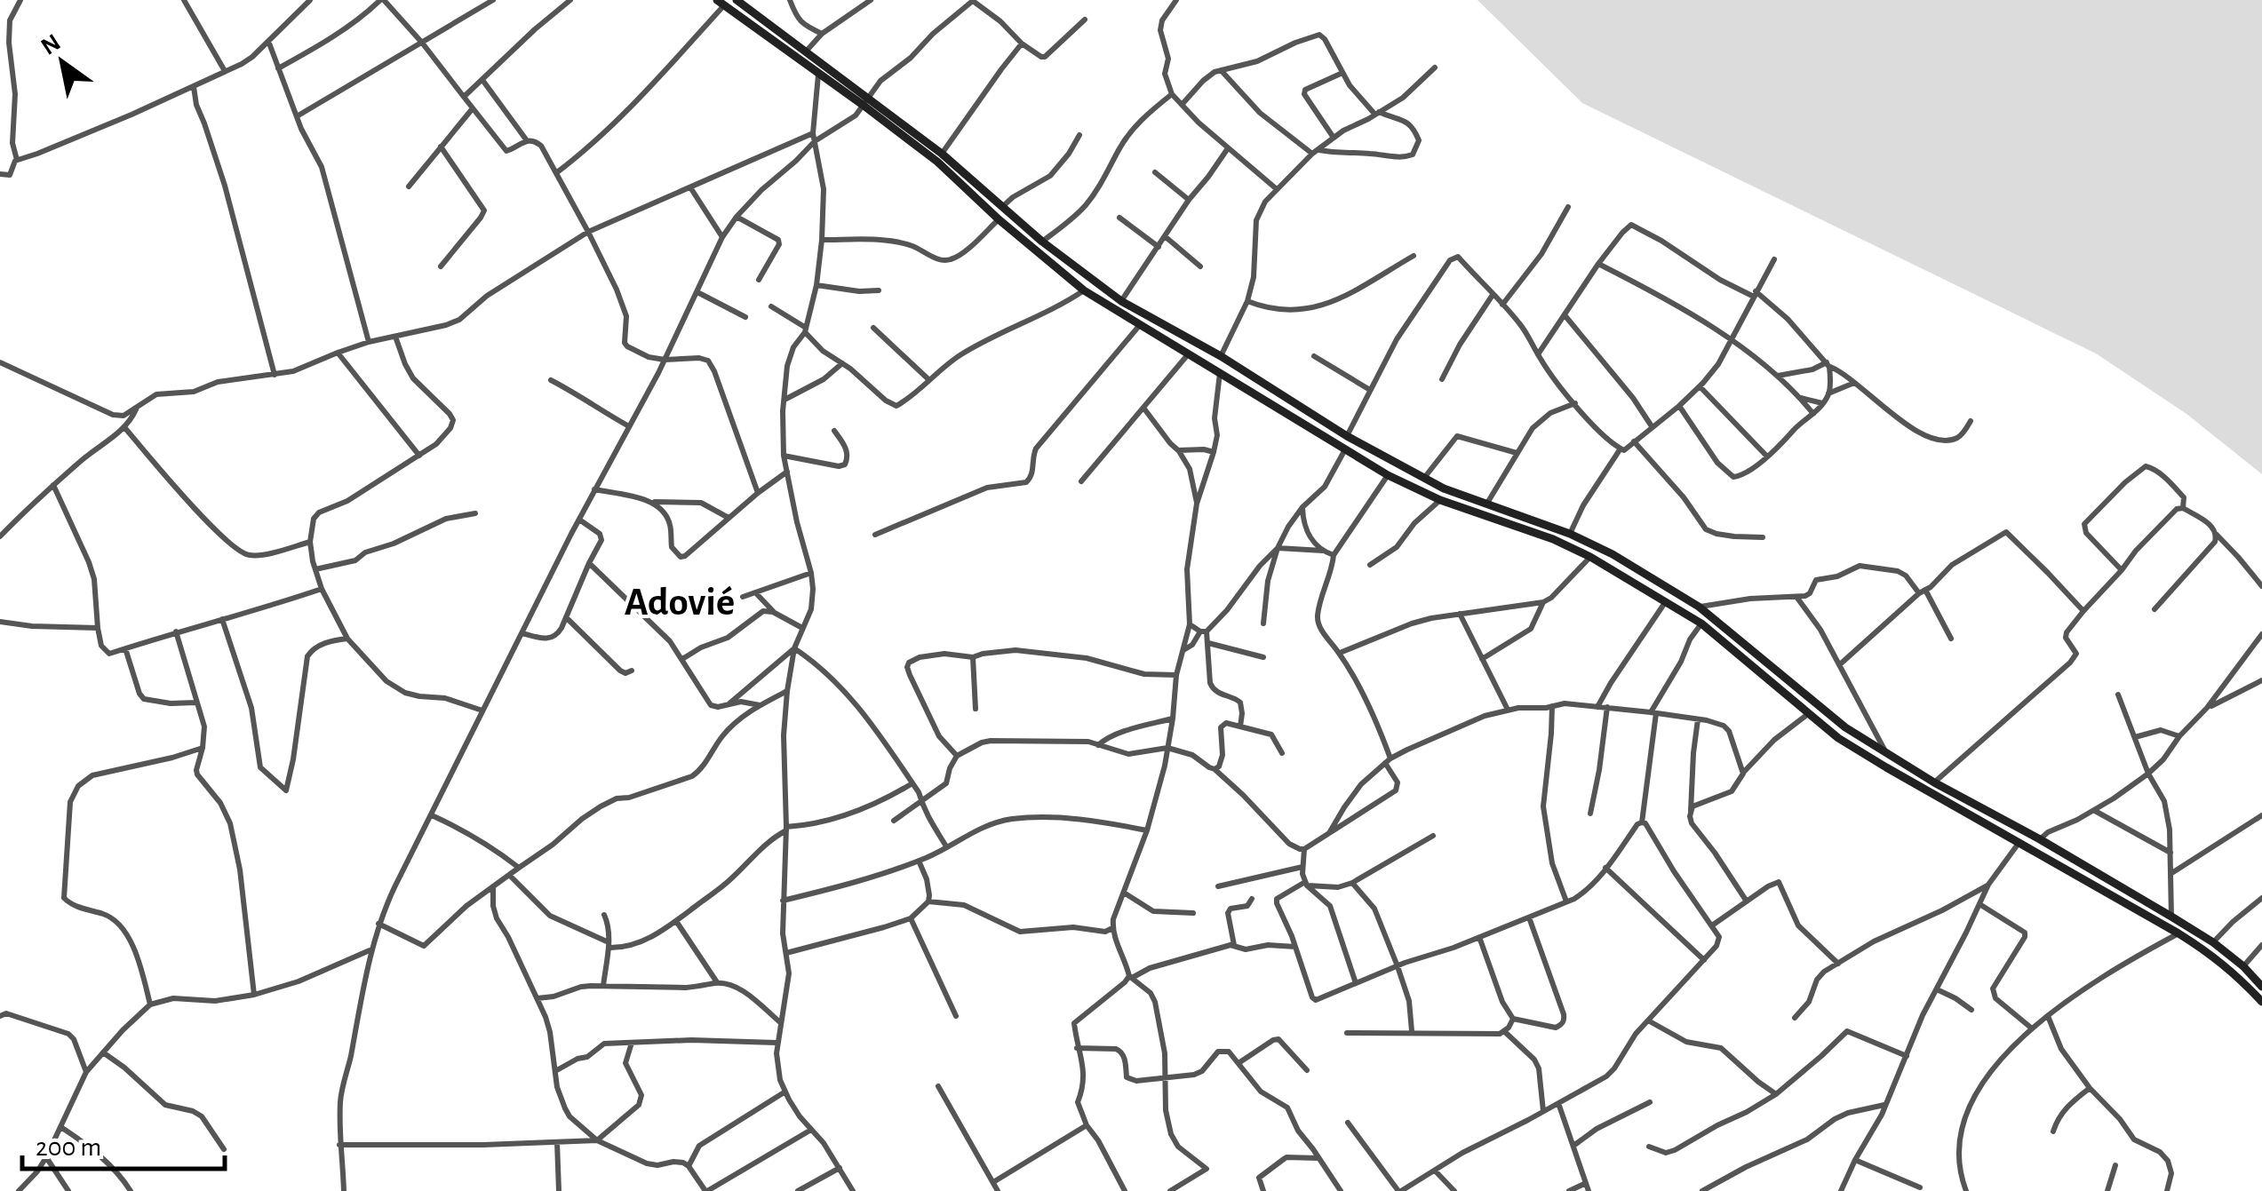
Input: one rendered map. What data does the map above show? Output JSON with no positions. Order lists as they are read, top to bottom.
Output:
{
  "districts": ["Adovié"],
  "scale_bar": "200 m",
  "north": "top left"
}
